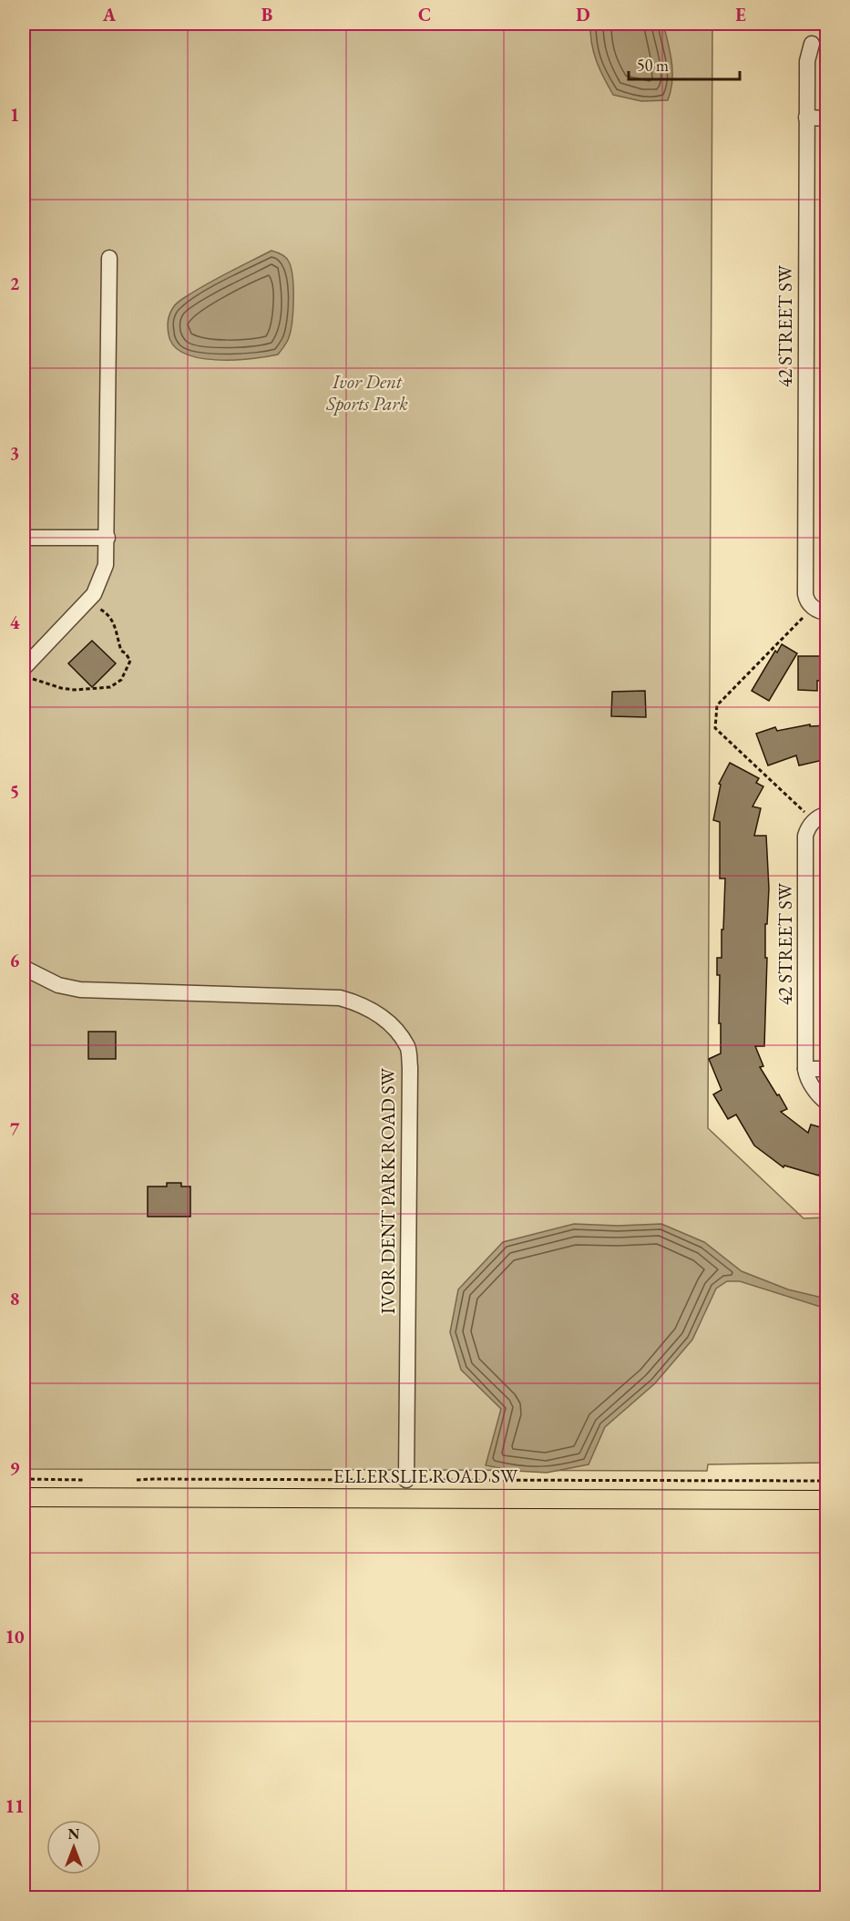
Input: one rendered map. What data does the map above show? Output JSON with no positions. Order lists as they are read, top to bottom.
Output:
{
  "streets": {
    "main road": ["ELLERSLIE ROAD SW"],
    "street": ["42 STREET SW", "IVOR DENT PARK ROAD SW"]
  },
  "parks": ["Ivor Dent Sports Park"],
  "scale_bar": "50 m",
  "north": "top",
  "grid": {
    "columns": [
      "A",
      "B",
      "C",
      "D",
      "E"
    ],
    "rows": [
      "1",
      "2",
      "3",
      "4",
      "5",
      "6",
      "7",
      "8",
      "9",
      "10",
      "11"
    ]
  }
}
